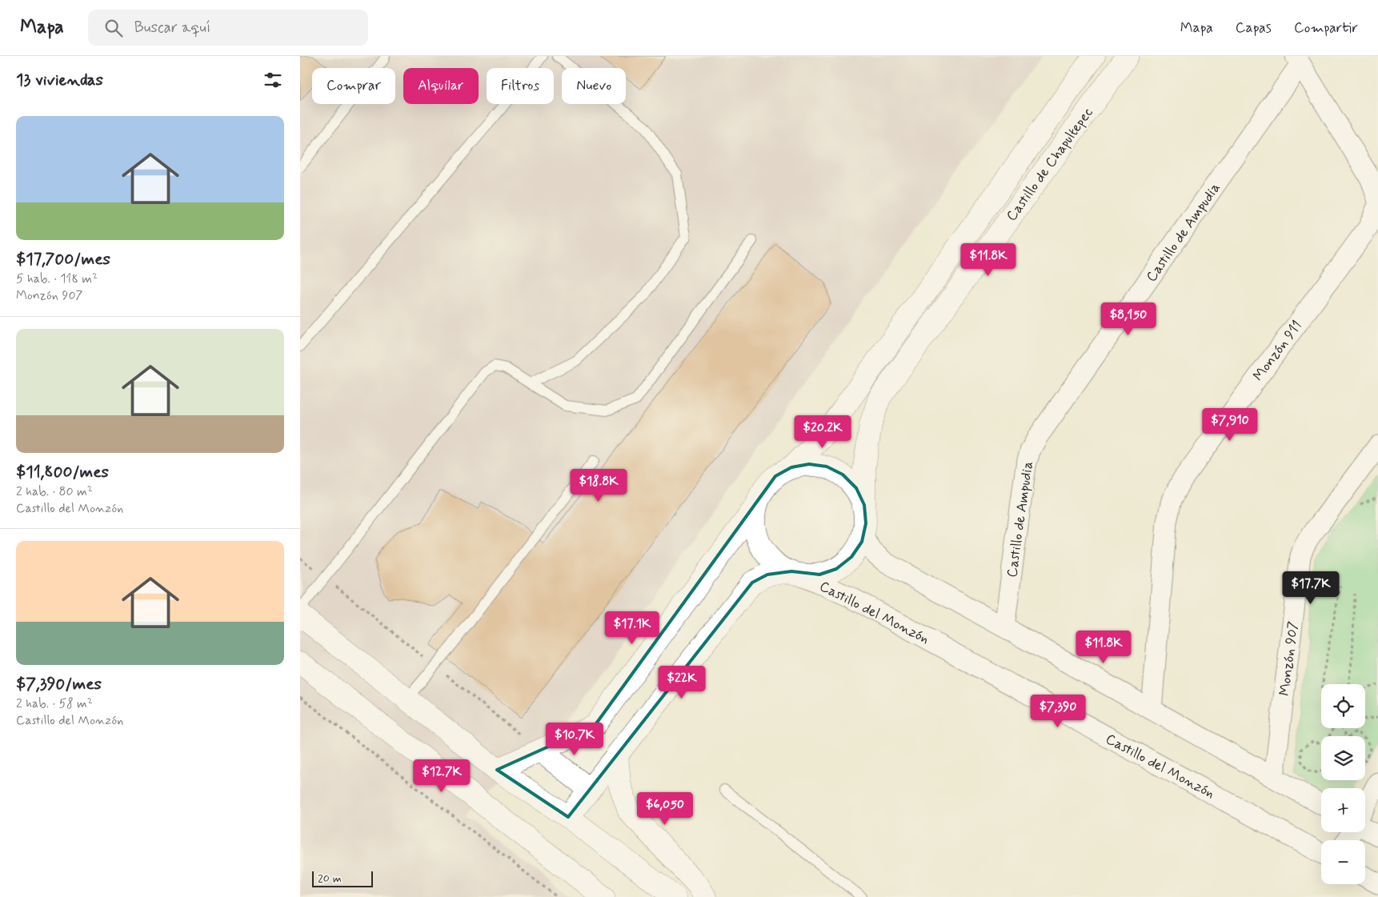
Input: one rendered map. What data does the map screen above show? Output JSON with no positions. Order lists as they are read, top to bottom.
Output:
{
  "streets": {
    "street": [
      "Castillo de Chapultepec",
      "Castillo de Ampudia",
      "Monzón 911",
      "Castillo del Monzón",
      "Monzón 907"
    ]
  },
  "crossings": [
    ["Castillo de Chapultepec", "Castillo del Monzón"]
  ],
  "scale_bar": "20 m",
  "page": {
    "header": "Mapa",
    "search": "Buscar aquí",
    "nav": ["Mapa", "Capas", "Compartir"],
    "heading": "13 viviendas",
    "chip": [
      "Comprar",
      "Alquilar",
      "Filtros",
      "Nuevo"
    ],
    "list": [
      {
        "name": "$17,700/mes",
        "note": "5 hab. · 118 m² · Monzón 907"
      },
      {
        "name": "$11,800/mes",
        "note": "2 hab. · 80 m² · Castillo del Monzón"
      },
      {
        "name": "$7,390/mes",
        "note": "2 hab. · 58 m² · Castillo del Monzón"
      }
    ],
    "price": [
      "$11.8K",
      "$8,150",
      "$7,910",
      "$20.2K",
      "$18.8K",
      "$17.7K",
      "$17.1K",
      "$11.8K",
      "$22K",
      "$7,390",
      "$10.7K",
      "$12.7K",
      "$6,050"
    ],
    "map_buttons": ["+", "−"],
    "scale": "20 m"
  }
}
